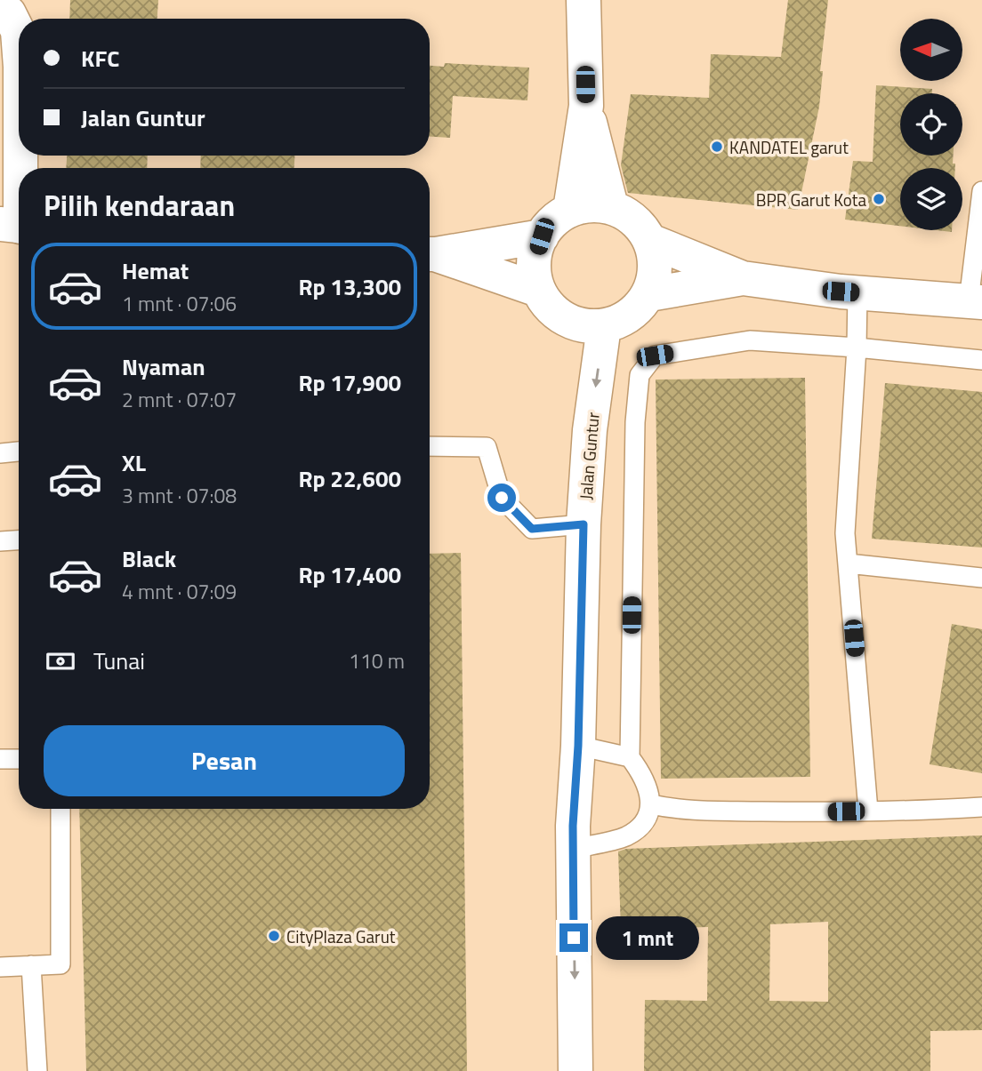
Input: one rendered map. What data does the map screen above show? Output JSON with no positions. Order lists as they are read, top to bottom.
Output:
{
  "streets": {
    "street": ["Jalan Guntur"]
  },
  "one_way": ["Jalan Guntur"],
  "places": ["KANDATEL garut", "BPR Garut Kota", "CityPlaza Garut"],
  "north": "left",
  "page": {
    "banner": ["KFC", "Jalan Guntur"],
    "heading": "Pilih kendaraan",
    "list": [
      {
        "name": "Hemat",
        "note": "1 mnt · 07:06",
        "value": "Rp 13,300"
      },
      {
        "name": "Nyaman",
        "note": "2 mnt · 07:07",
        "value": "Rp 17,900"
      },
      {
        "name": "XL",
        "note": "3 mnt · 07:08",
        "value": "Rp 22,600"
      },
      {
        "name": "Black",
        "note": "4 mnt · 07:09",
        "value": "Rp 17,400"
      }
    ],
    "pay": ["Tunai", "110 m"],
    "buttons": "Pesan",
    "bubble": "1 mnt"
  }
}
